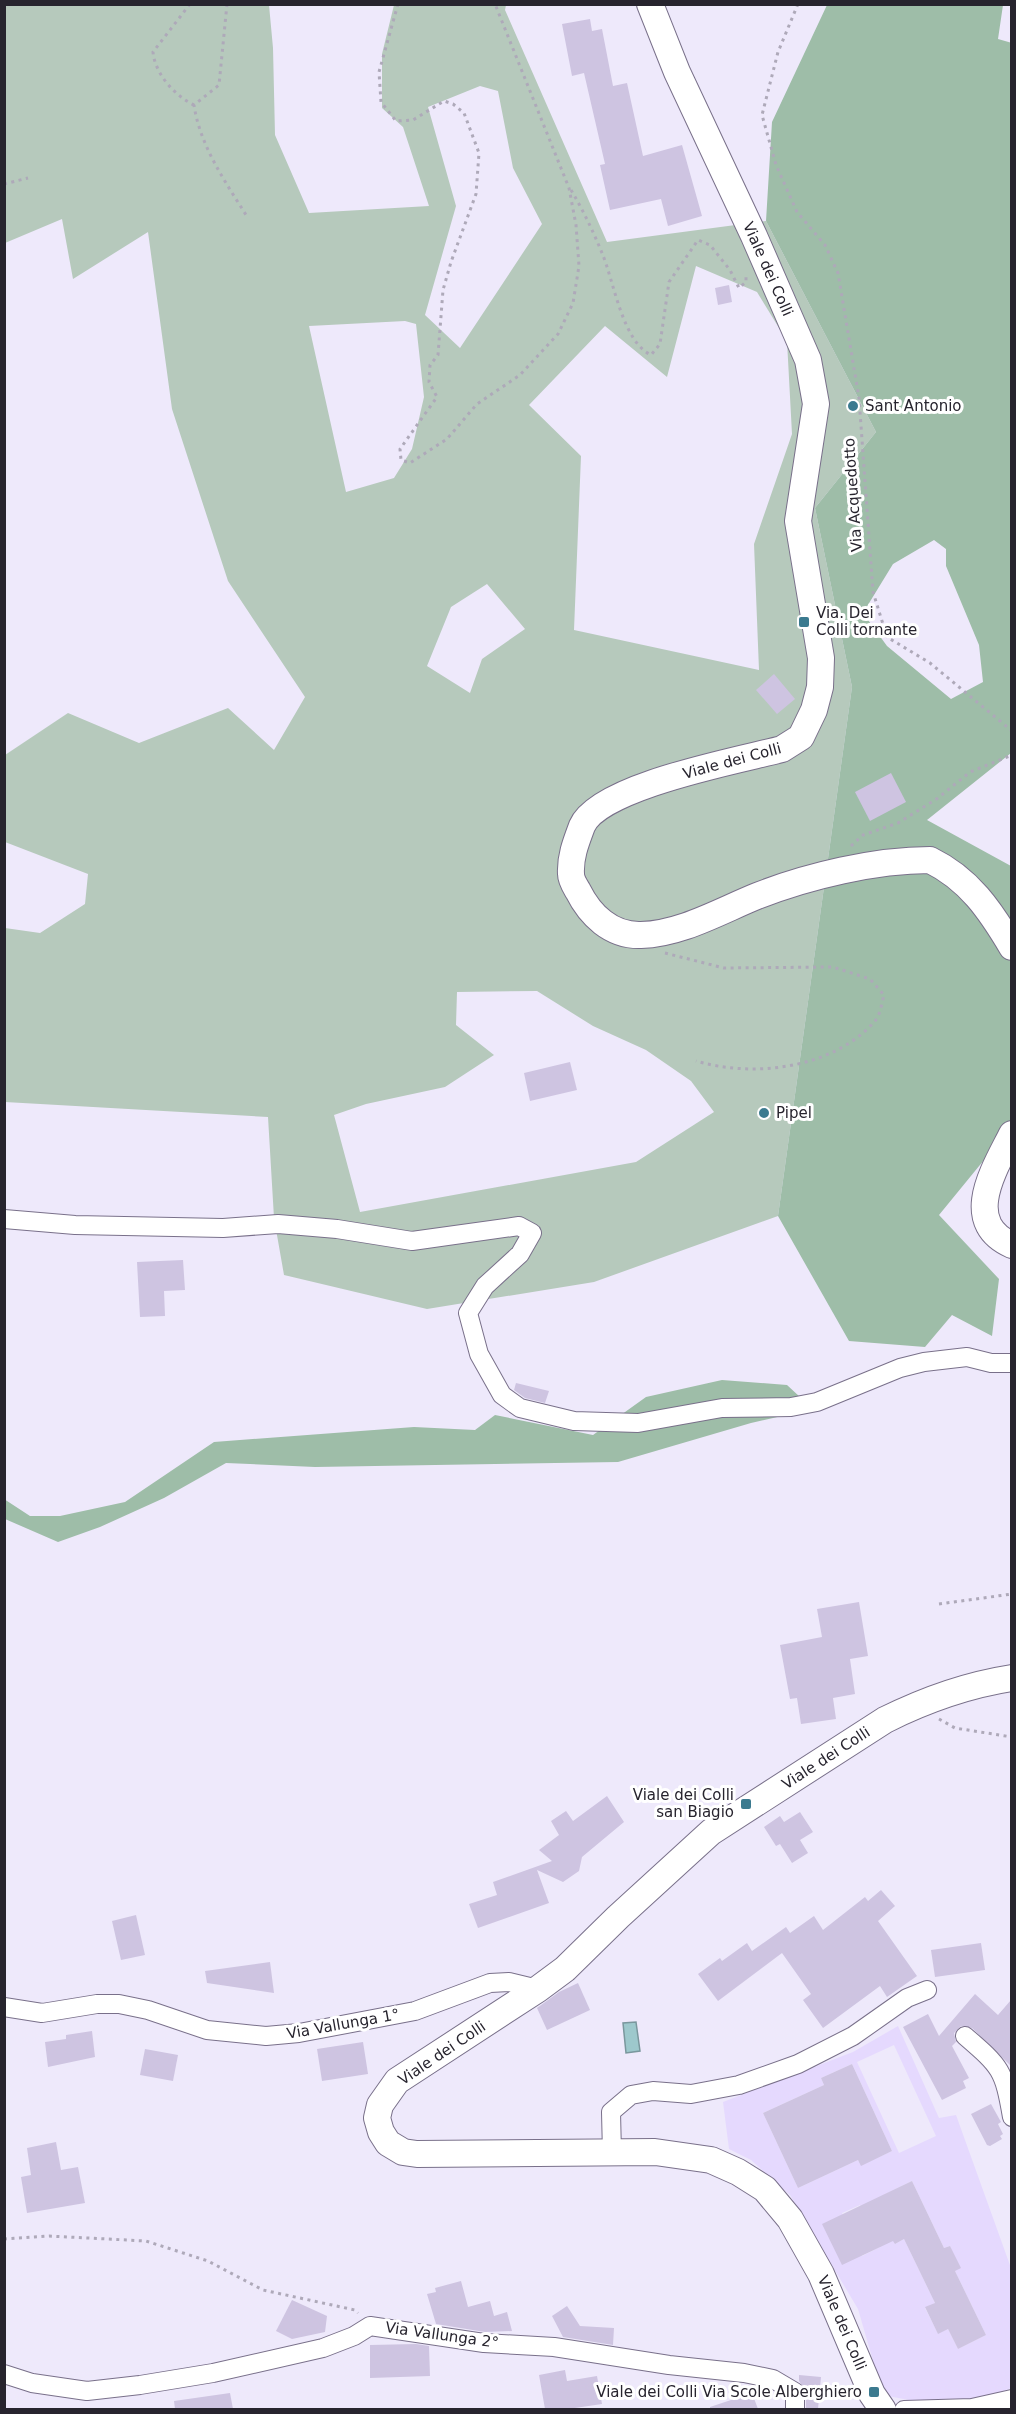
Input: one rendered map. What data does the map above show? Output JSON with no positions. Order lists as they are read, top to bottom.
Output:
{
  "streets": {
    "main road": ["Viale dei Colli"],
    "street": ["Via Vallunga 1°", "Via Vallunga 2°"],
    "path": ["Via Acquedotto"]
  },
  "crossings": [
    ["Viale dei Colli", "Via Vallunga 1°"]
  ],
  "places": {
    "other": ["Sant Antonio", "Pipel"],
    "transit": ["Via. Dei Colli tornante", "Viale dei Colli san Biagio", "Viale dei Colli Via Scole Alberghiero"]
  }
}
